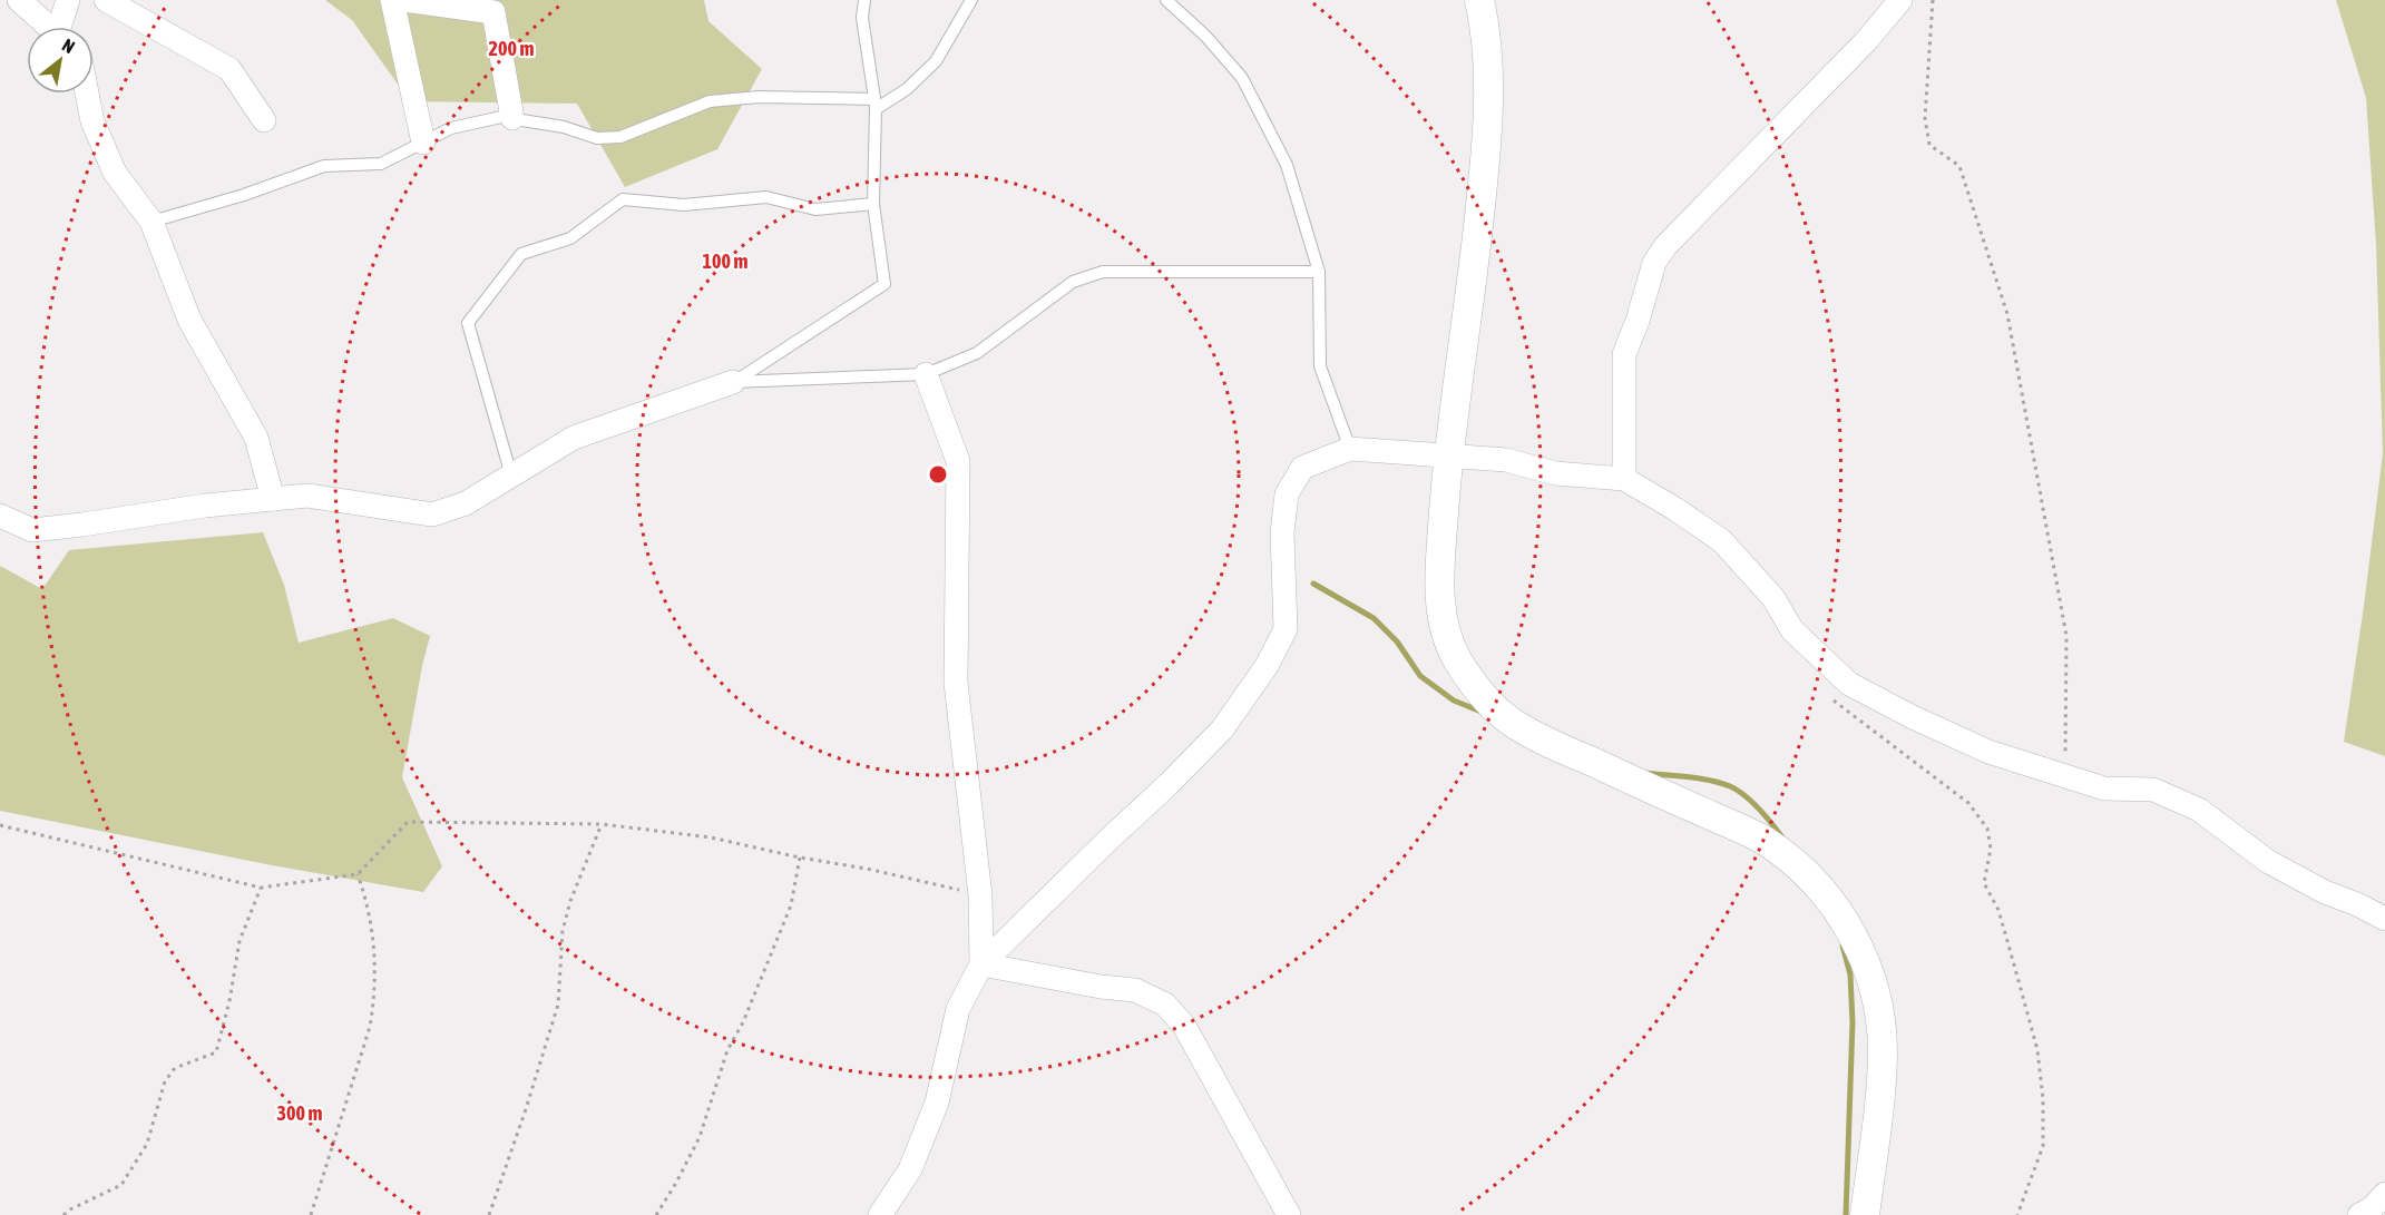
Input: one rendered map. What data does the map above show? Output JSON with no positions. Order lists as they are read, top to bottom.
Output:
{
  "north": "top right",
  "rings": ["200 m", "100 m", "300 m"]
}
